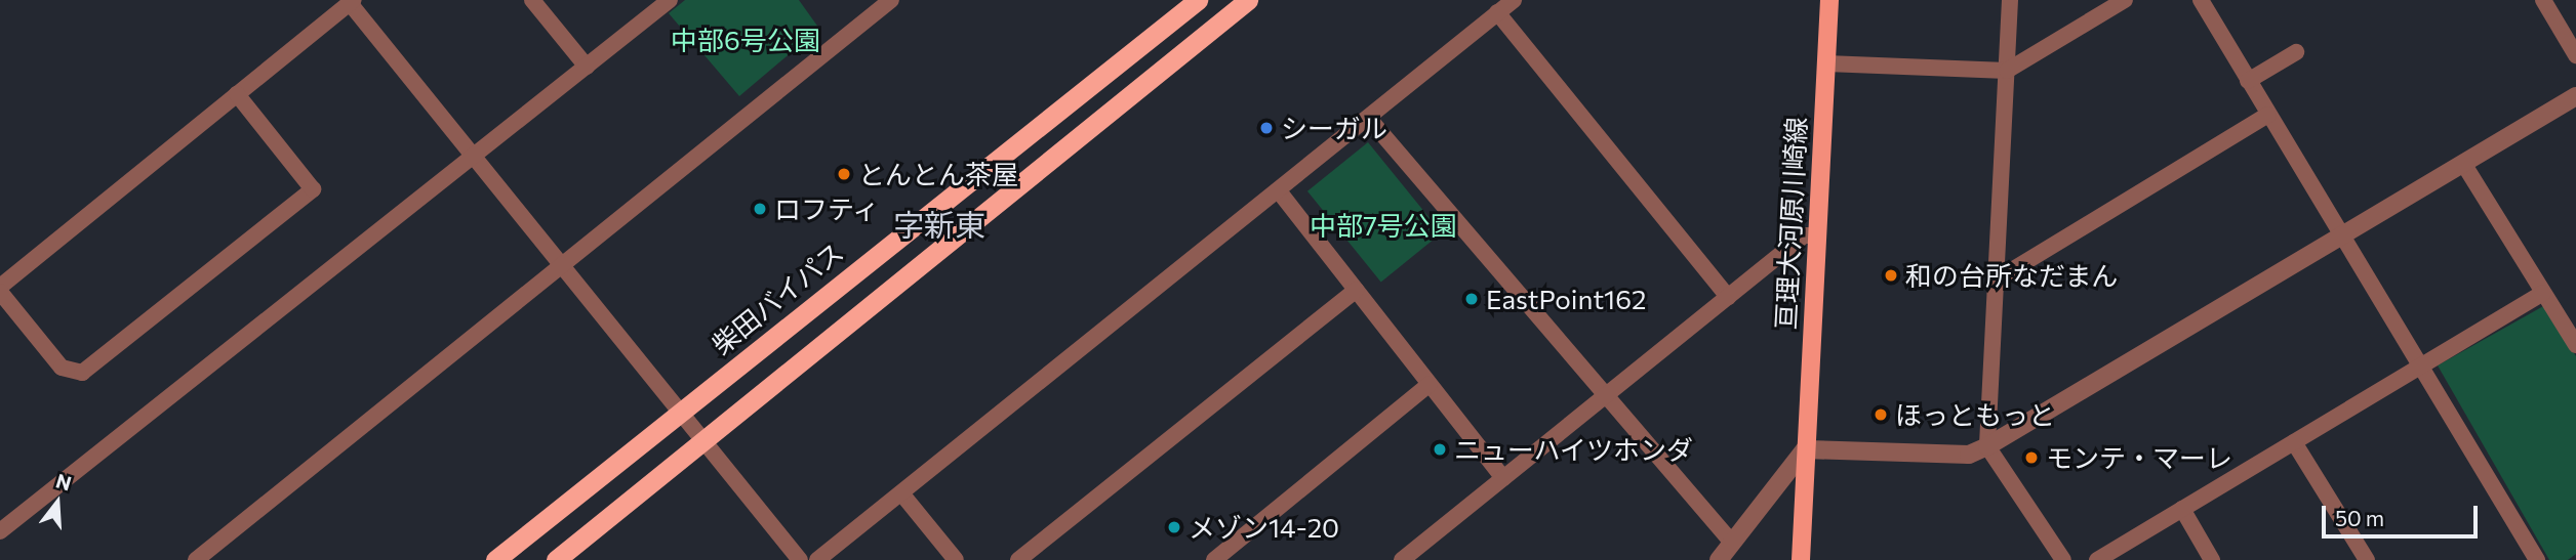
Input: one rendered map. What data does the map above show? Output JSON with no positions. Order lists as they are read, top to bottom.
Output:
{
  "streets": {
    "highway": ["柴田バイパス"],
    "main road": ["亘理大河原川崎線"]
  },
  "districts": ["字新東"],
  "parks": ["中部6号公園", "中部7号公園"],
  "places": [
    "シーガル",
    "とんとん茶屋",
    "ロフティ",
    "和の台所なだまん",
    "EastPoint162",
    "ほっともっと",
    "ニューハイツホンダ",
    "モンテ・マーレ",
    "メゾン14-20"
  ],
  "scale_bar": "50 m",
  "north": "top"
}
